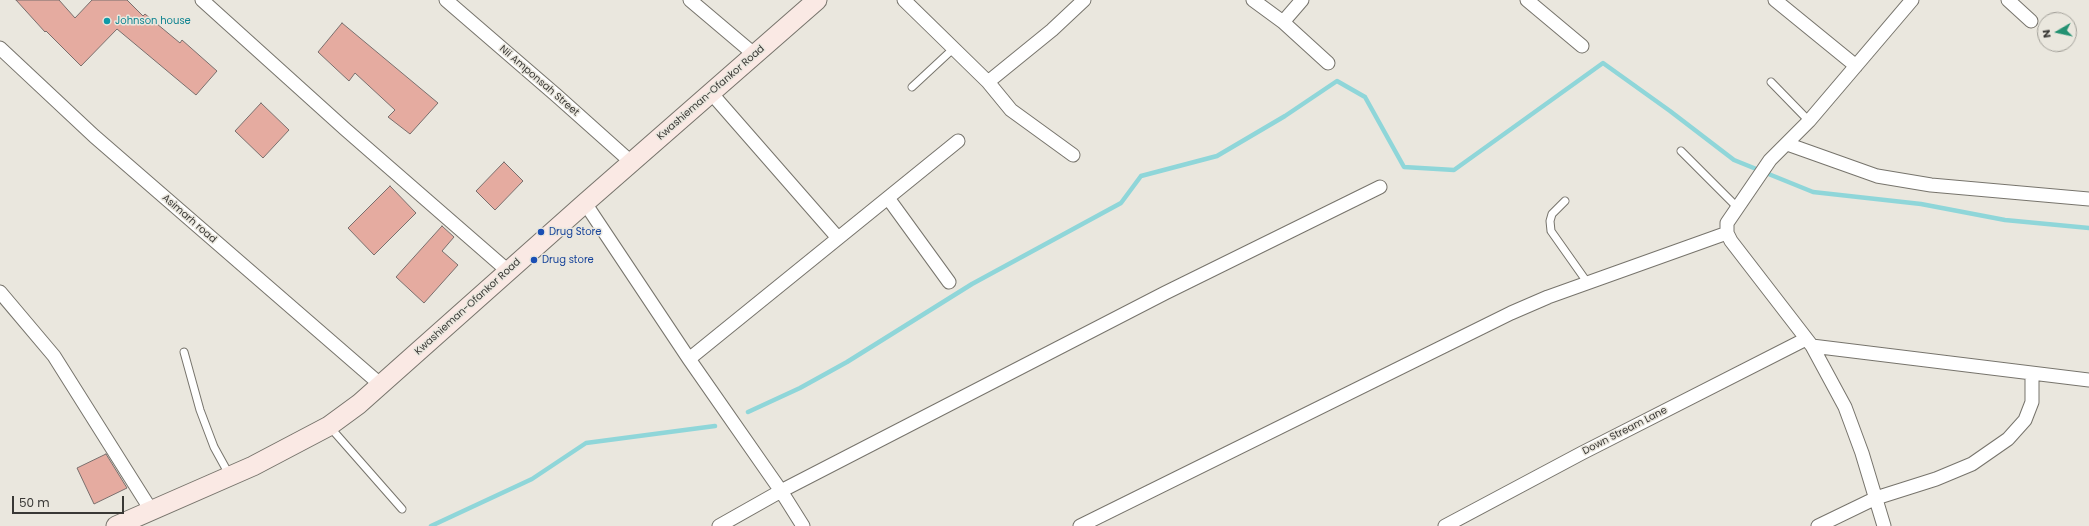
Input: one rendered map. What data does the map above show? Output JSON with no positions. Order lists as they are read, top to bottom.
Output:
{
  "streets": {
    "main road": ["Kwashieman-Ofankor Road"],
    "street": ["Nii Amponsah Street", "Asimarh road", "Down Stream Lane"]
  },
  "crossings": [
    ["Nii Amponsah Street", "Kwashieman-Ofankor Road"],
    ["Kwashieman-Ofankor Road", "Asimarh road"]
  ],
  "places": ["Johnson house", "Drug Store", "Drug store"],
  "scale_bar": "50 m",
  "north": "left"
}
